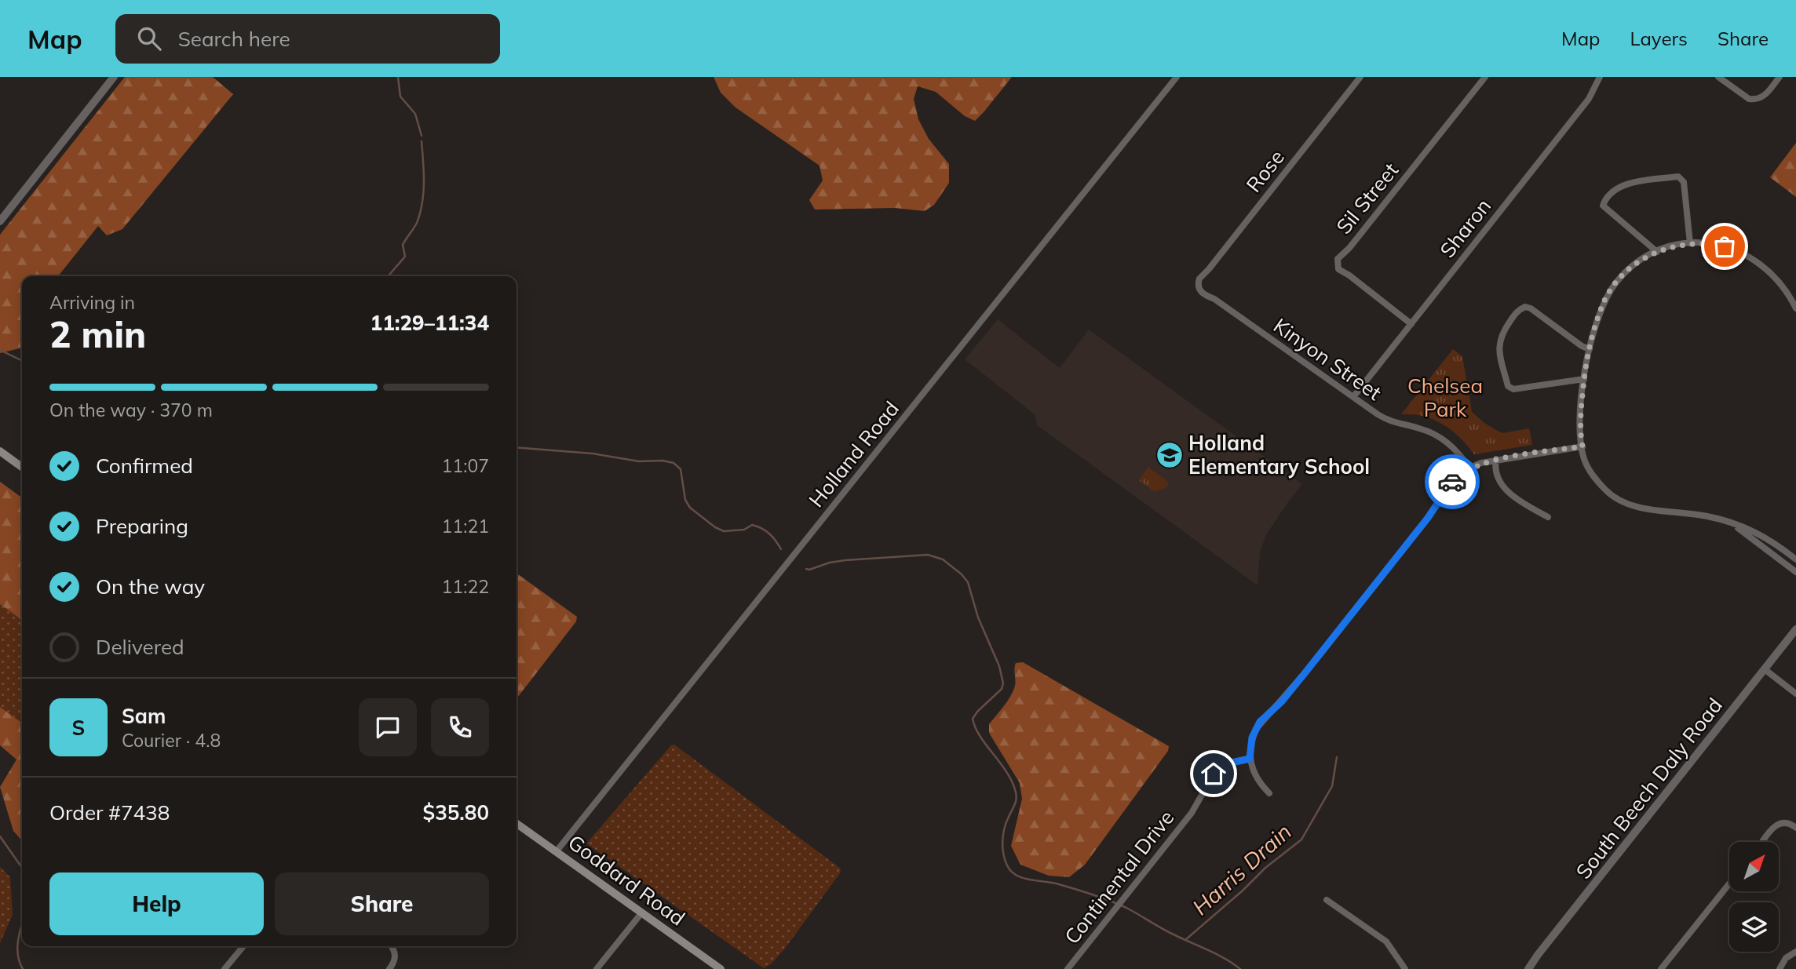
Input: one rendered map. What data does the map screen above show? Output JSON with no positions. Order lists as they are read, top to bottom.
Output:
{
  "streets": {
    "main road": ["Goddard Road"],
    "street": [
      "Rose",
      "Sil Street",
      "Sharon",
      "Kinyon Street",
      "Holland Road",
      "South Beech Daly Road",
      "Continental Drive"
    ]
  },
  "crossings": [
    ["Rose", "Kinyon Street"],
    ["Sil Street", "Sharon"],
    ["Sharon", "Kinyon Street"],
    ["Holland Road", "Goddard Road"]
  ],
  "water": ["Harris Drain"],
  "parks": ["Chelsea Park"],
  "places": {
    "school or university": ["Holland Elementary School"]
  },
  "north": "top right",
  "page": {
    "header": "Map",
    "search": "Search here",
    "nav": ["Map", "Layers", "Share"],
    "heading": ["2 min", "Arriving in", "11:29–11:34"],
    "panel": [
      "Sam",
      "Courier · 4.8",
      "Order #7438",
      "$35.80"
    ],
    "bar": "On the way · 370 m",
    "list": [
      ["Confirmed", "11:07"],
      ["Preparing", "11:21"],
      ["On the way", "11:22"],
      "Delivered"
    ],
    "round": "S",
    "buttons": ["Help", "Share"]
  }
}
